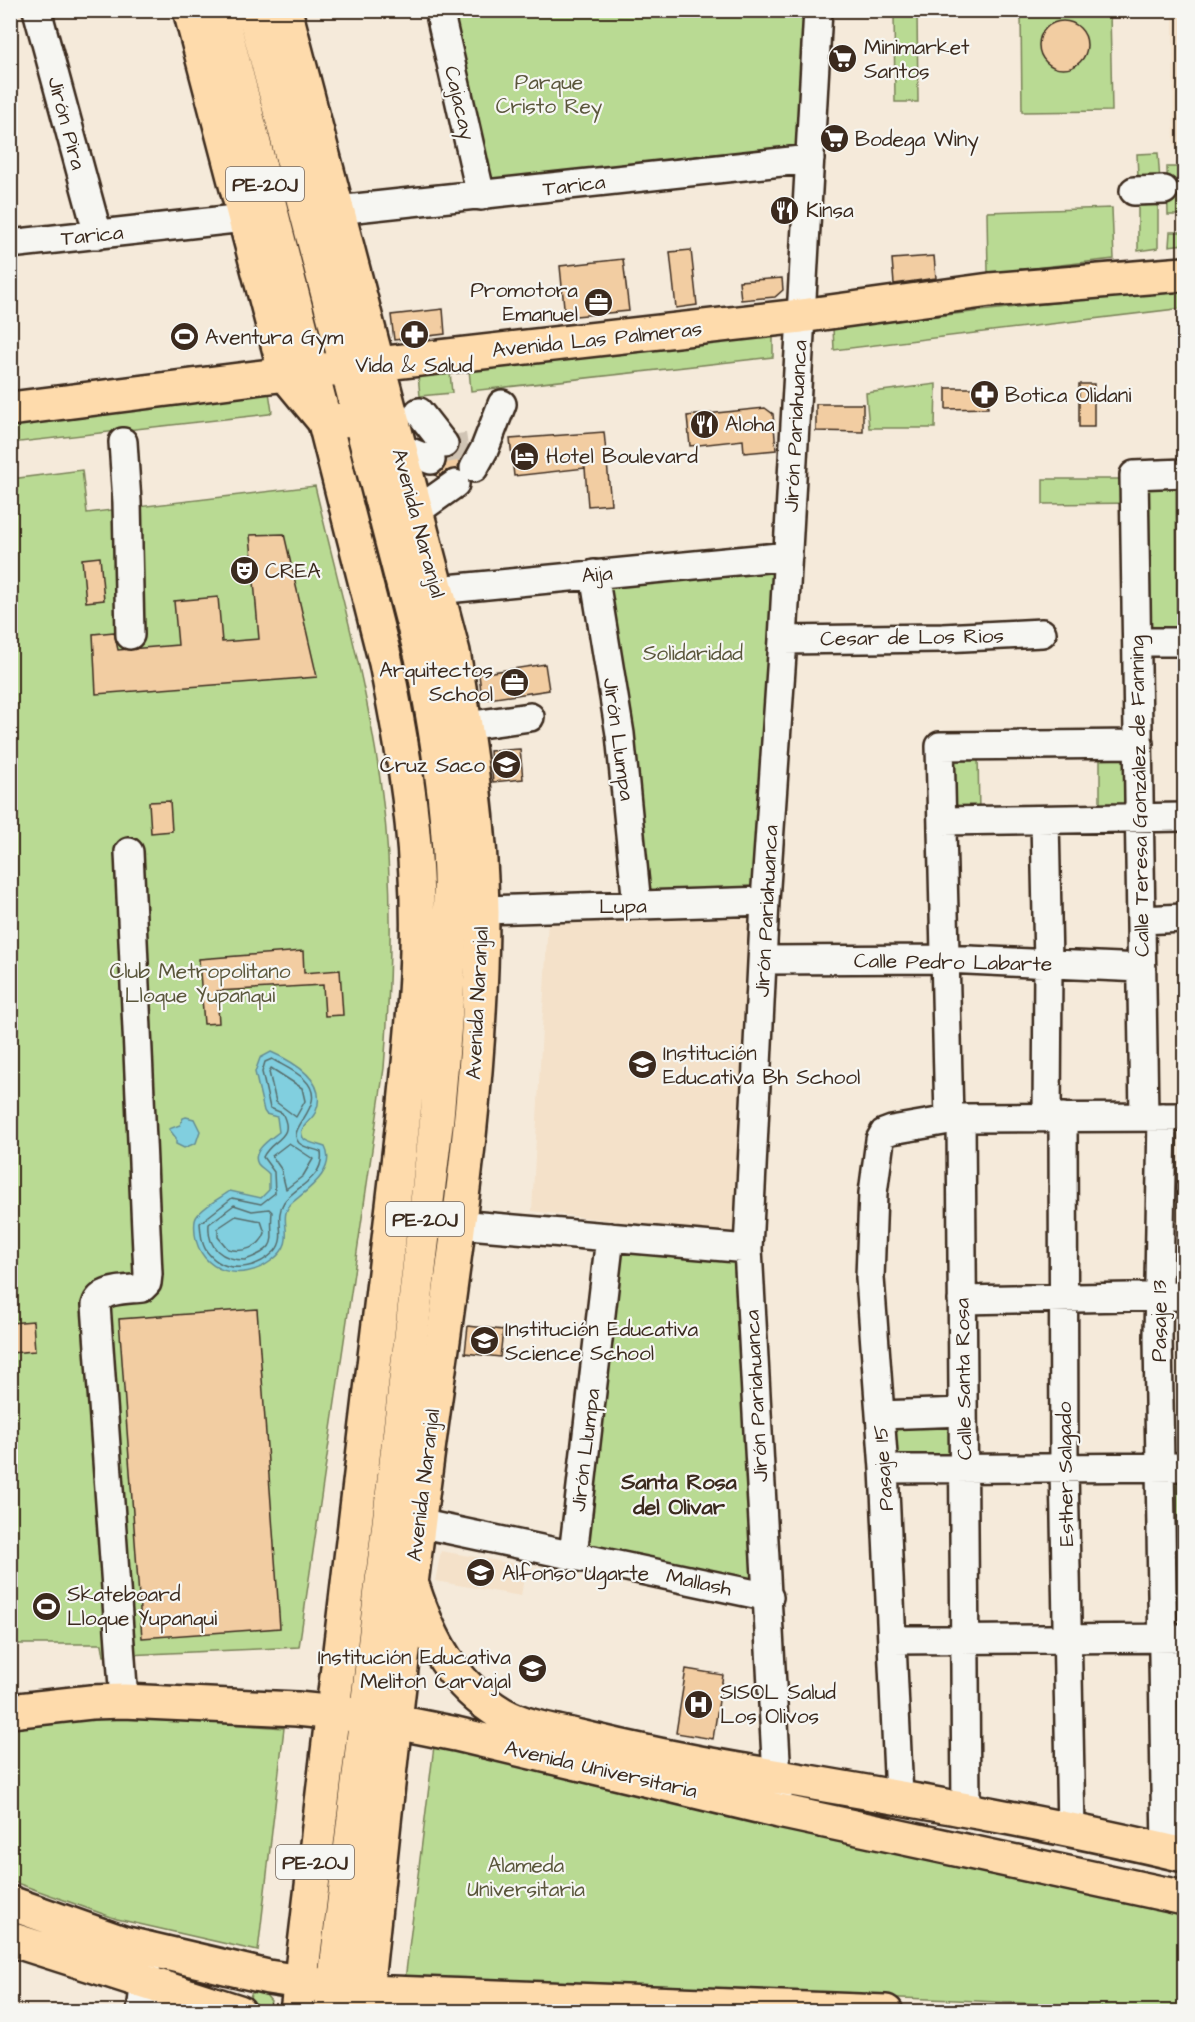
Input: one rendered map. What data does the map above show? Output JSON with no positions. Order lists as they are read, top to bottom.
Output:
{
  "streets": {
    "main road": [
      "PE-20J",
      "Avenida Las Palmeras",
      "Avenida Naranjal",
      "Avenida Universitaria"
    ],
    "street": [
      "Cajacay",
      "Jirón Pira",
      "Tarica",
      "Jirón Pariahuanca",
      "Aija",
      "Cesar de Los Rios",
      "Jirón Llumpa",
      "Calle Teresa González de Fanning",
      "Lupa",
      "Calle Pedro Labarte",
      "Pasaje 13",
      "Calle Santa Rosa",
      "Pasaje 15",
      "Esther Salgado",
      "Mallash"
    ]
  },
  "crossings": [
    ["Cajacay", "Tarica"],
    ["Jirón Pira", "Tarica"],
    ["PE-20J", "Avenida Las Palmeras"],
    ["PE-20J", "Avenida Universitaria"],
    ["Tarica", "Jirón Pariahuanca"],
    ["Tarica", "Avenida Naranjal"],
    ["Avenida Las Palmeras", "Jirón Pariahuanca"],
    ["Avenida Las Palmeras", "Avenida Naranjal"],
    ["Jirón Pariahuanca", "Aija"],
    ["Jirón Pariahuanca", "Cesar de Los Rios"],
    ["Jirón Pariahuanca", "Lupa"],
    ["Jirón Pariahuanca", "Calle Pedro Labarte"],
    ["Jirón Pariahuanca", "Mallash"],
    ["Jirón Pariahuanca", "Avenida Universitaria"],
    ["Avenida Naranjal", "Aija"],
    ["Avenida Naranjal", "Lupa"],
    ["Avenida Naranjal", "Mallash"],
    ["Avenida Naranjal", "Avenida Universitaria"],
    ["Aija", "Jirón Llumpa"],
    ["Jirón Llumpa", "Lupa"],
    ["Jirón Llumpa", "Mallash"],
    ["Calle Teresa González de Fanning", "Calle Pedro Labarte"],
    ["Calle Teresa González de Fanning", "Pasaje 13"],
    ["Calle Teresa González de Fanning", "Calle Santa Rosa"],
    ["Calle Pedro Labarte", "Calle Santa Rosa"],
    ["Calle Pedro Labarte", "Esther Salgado"],
    ["Pasaje 13", "Avenida Universitaria"],
    ["Calle Santa Rosa", "Pasaje 15"],
    ["Calle Santa Rosa", "Avenida Universitaria"],
    ["Pasaje 15", "Avenida Universitaria"],
    ["Esther Salgado", "Avenida Universitaria"]
  ],
  "districts": ["Santa Rosa del Olivar"],
  "parks": [
    "Parque Cristo Rey",
    "Solidaridad",
    "Club Metropolitano Lloque Yupanqui",
    "Alameda Universitaria"
  ],
  "places": {
    "supermarket": ["Minimarket Santos", "Bodega Winy"],
    "restaurant": ["Kinsa", "Aloha"],
    "office": ["Promotora Emanuel", "Arquitectos School"],
    "pharmacy": ["Vida & Salud", "Botica Olidani"],
    "sports": ["Aventura Gym", "Skateboard Lloque Yupanqui"],
    "hotel": ["Hotel Boulevard"],
    "theatre": ["CREA"],
    "school or university": [
      "Cruz Saco",
      "Institución Educativa Bh School",
      "Institución Educativa Science School",
      "Alfonso Ugarte",
      "Institución Educativa Meliton Carvajal"
    ],
    "hospital": ["SISOL Salud Los Olivos"]
  }
}
